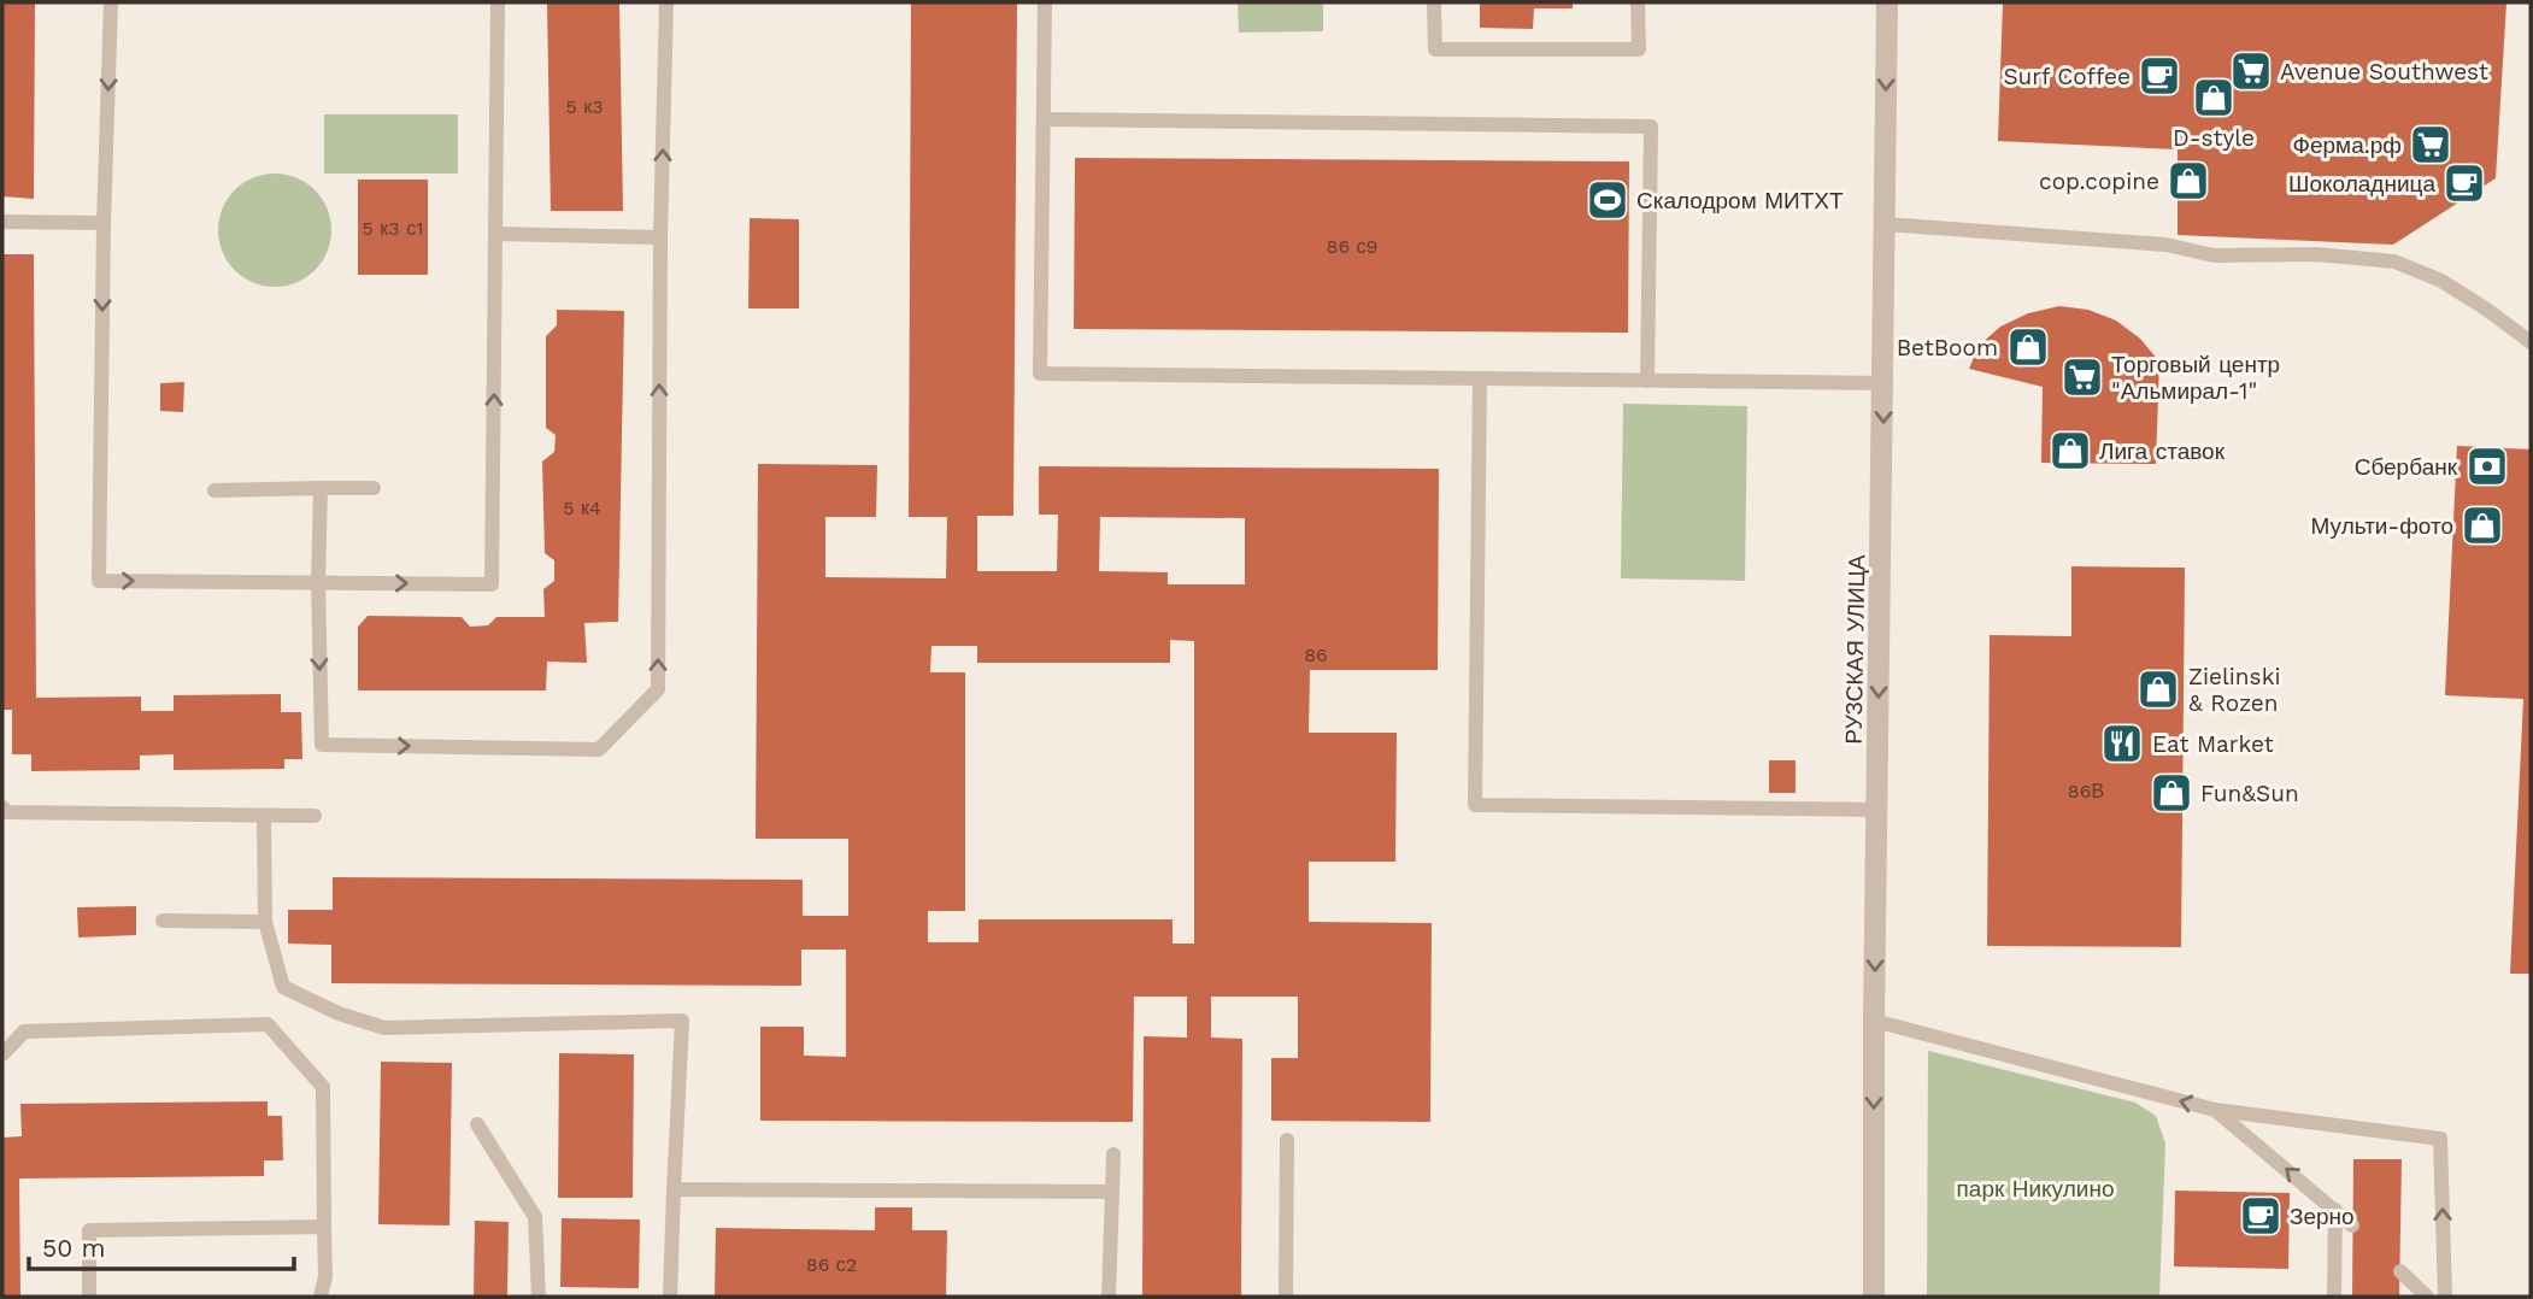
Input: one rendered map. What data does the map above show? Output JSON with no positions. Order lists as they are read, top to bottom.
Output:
{
  "streets": {
    "street": ["РУЗСКАЯ УЛИЦА"]
  },
  "one_way": ["РУЗСКАЯ УЛИЦА"],
  "parks": ["парк Никулино"],
  "places": {
    "supermarket": ["Avenue Southwest", "Ферма.рф", "Торговый центр \"Альмирал-1\""],
    "cafe": ["Surf Coffee", "Шоколадница", "Зерно"],
    "shop": [
      "D-style",
      "cop.copine",
      "BetBoom",
      "Лига ставок",
      "Мульти-фото",
      "Zielinski & Rozen",
      "Fun&Sun"
    ],
    "sports": ["Скалодром МИТХТ"],
    "bank": ["Сбербанк"],
    "restaurant": ["Eat Market"]
  },
  "house_numbers": [
    "5 к3",
    "5 к3 с1",
    "86 с9",
    "5 к4",
    "86",
    "86В",
    "86 с2"
  ],
  "scale_bar": "50 m"
}
